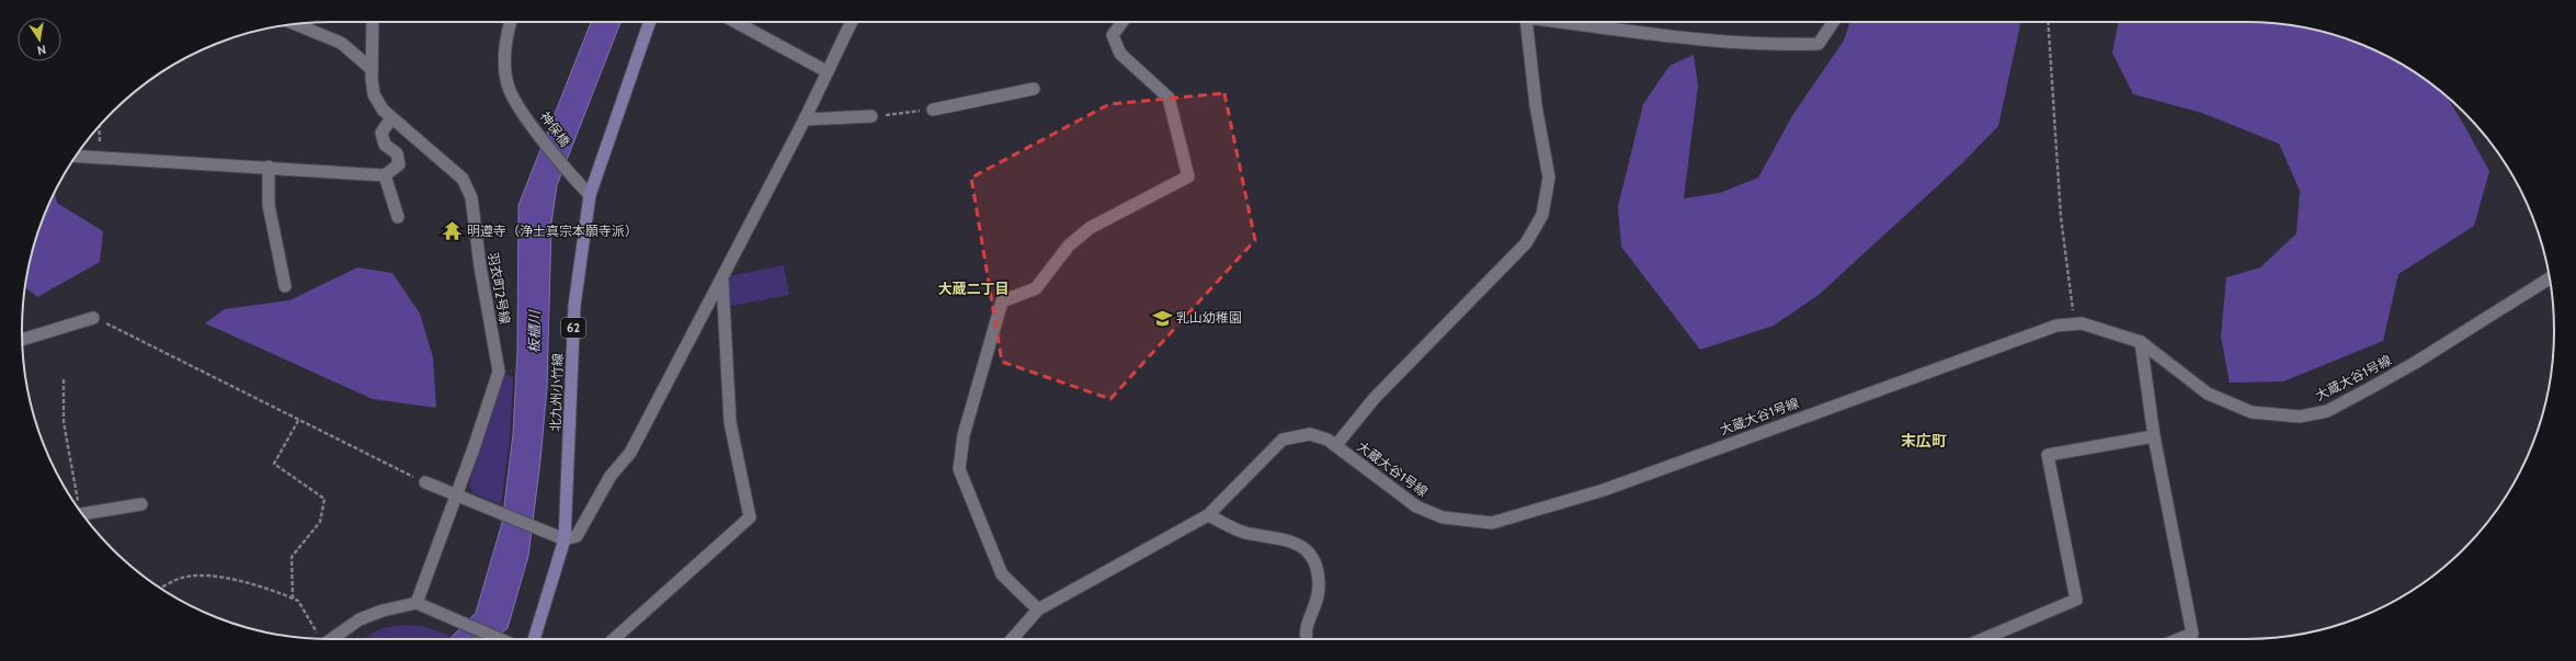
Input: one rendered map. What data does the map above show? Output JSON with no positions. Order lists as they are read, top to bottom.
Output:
{
  "streets": {
    "main road": ["62", "北九州小竹線"],
    "street": ["神保橋", "羽衣町2号線", "大蔵大谷1号線"]
  },
  "crossings": [
    ["神保橋", "北九州小竹線"]
  ],
  "districts": ["大蔵二丁目", "末広町"],
  "water": ["板櫃川"],
  "places": {
    "temple": ["明遵寺（浄土真宗本願寺派）"],
    "school or university": ["乳山幼稚園"]
  },
  "north": "bottom"
}
